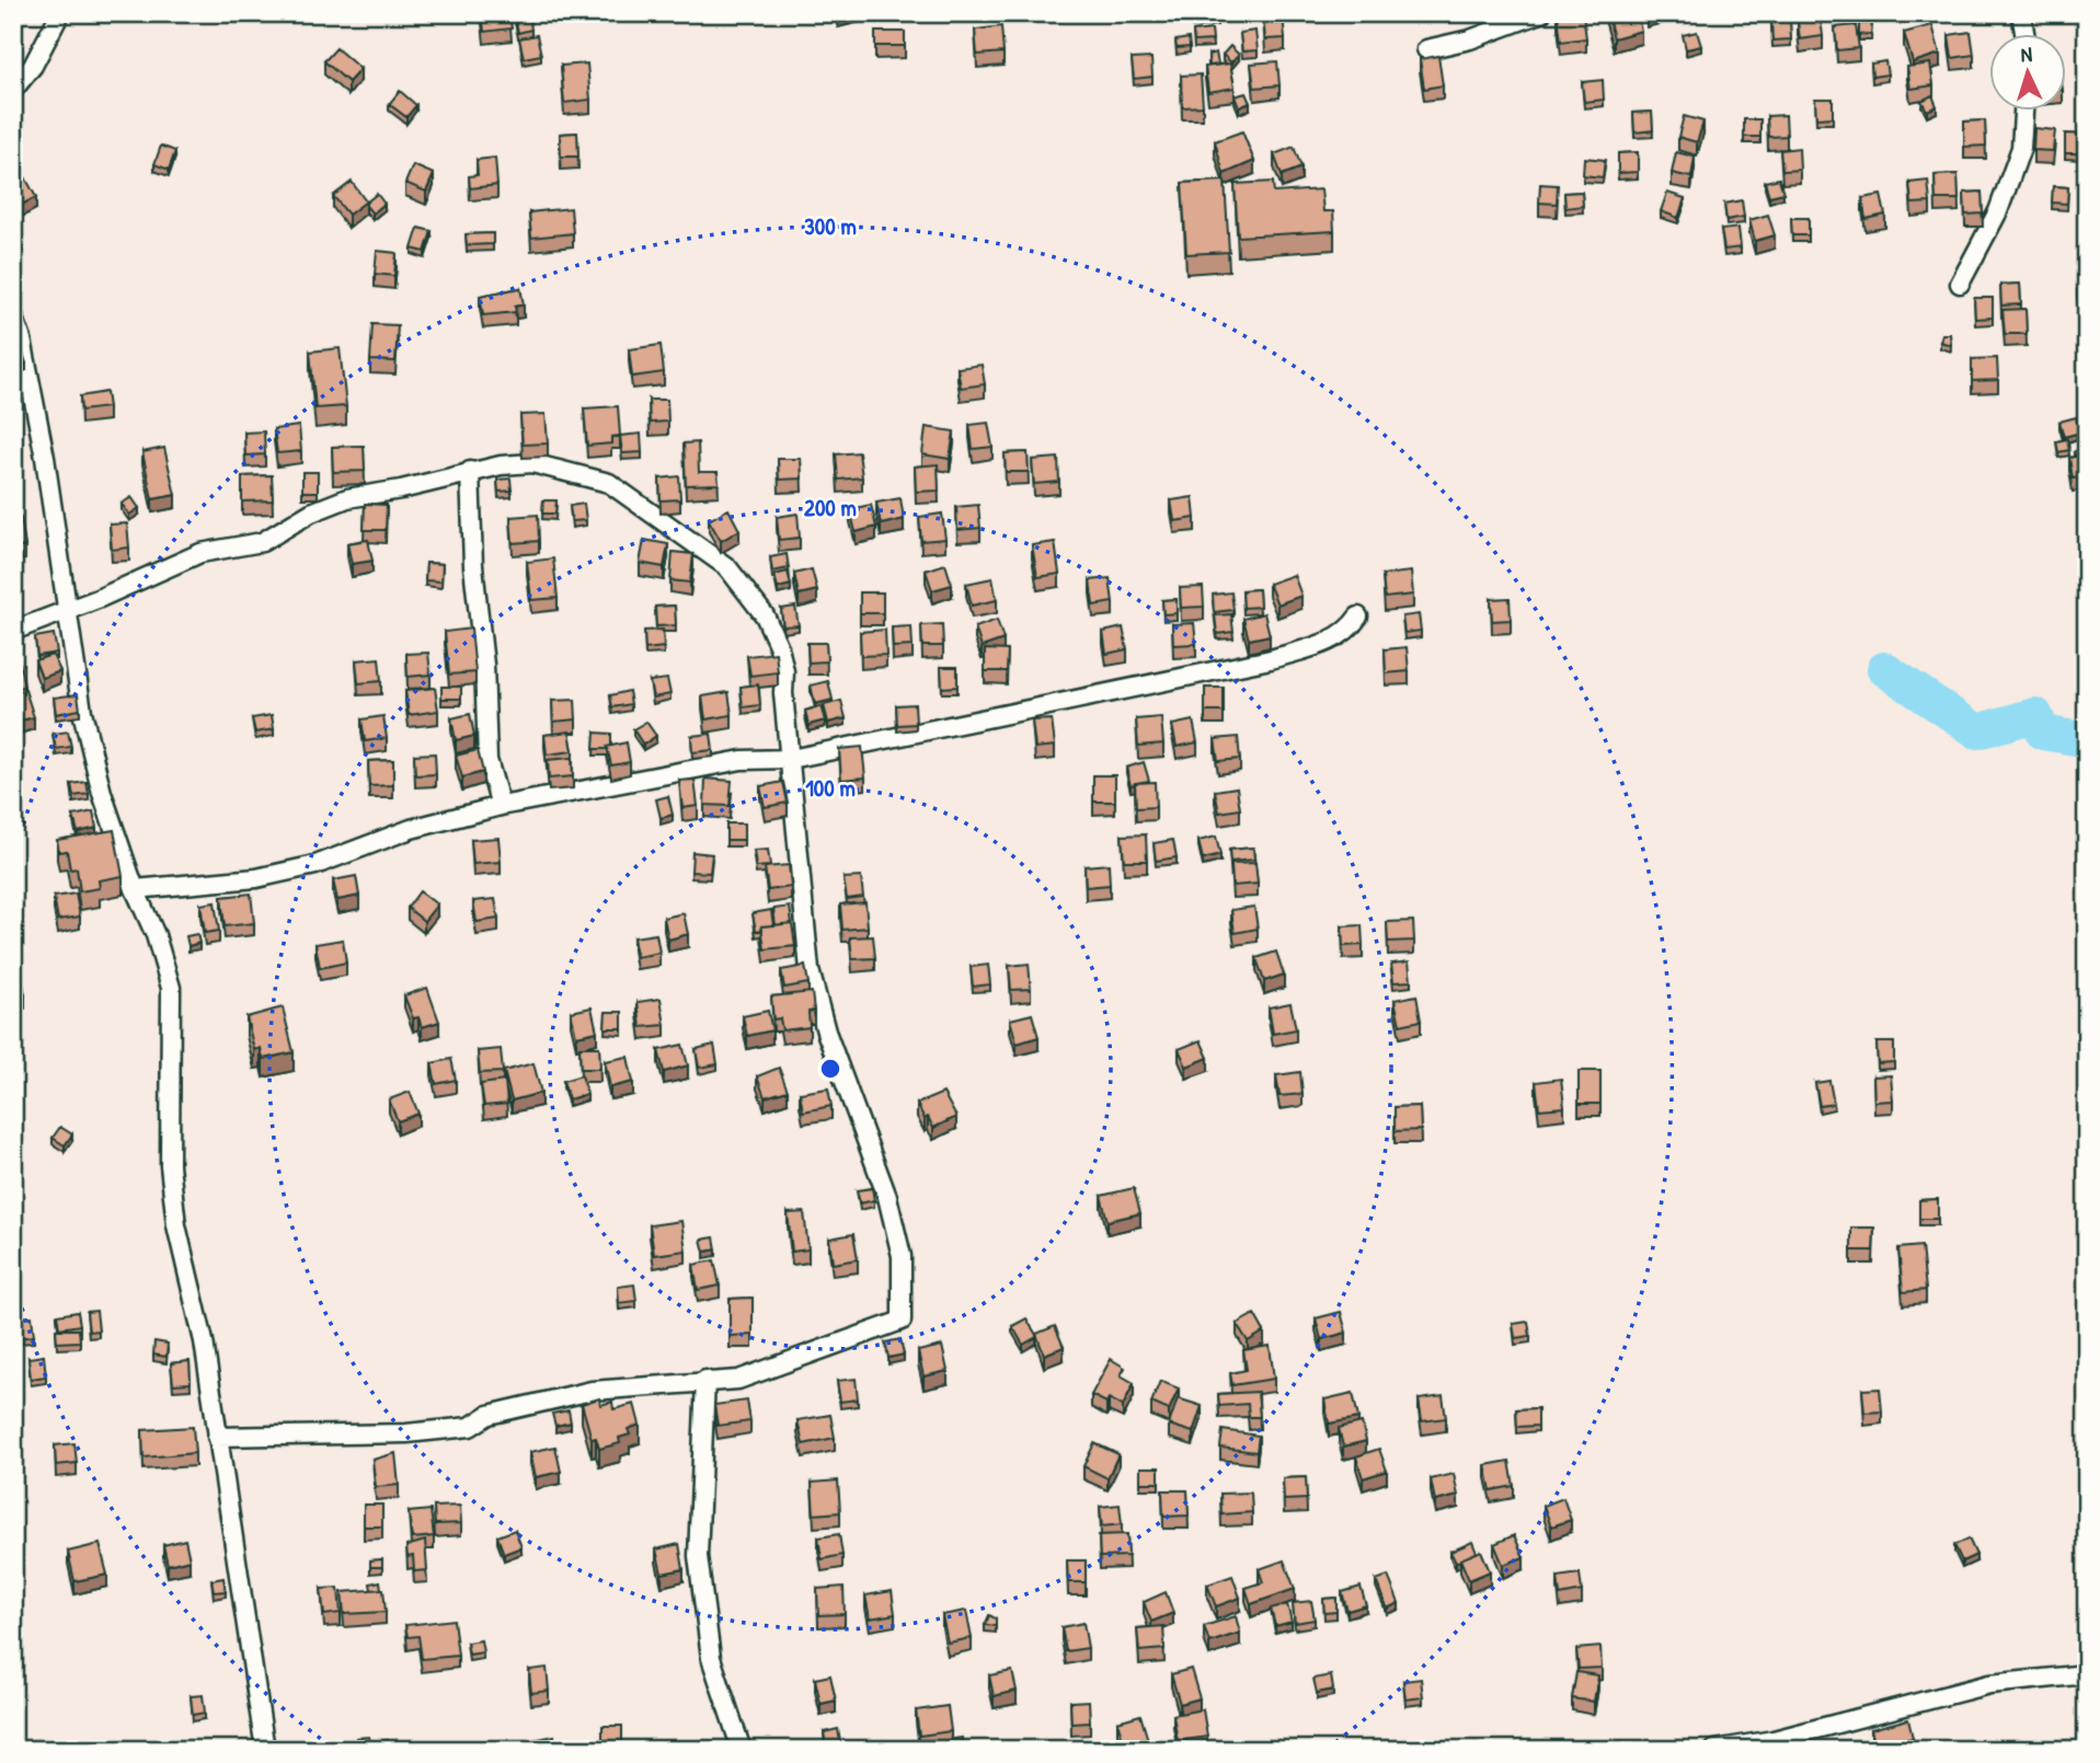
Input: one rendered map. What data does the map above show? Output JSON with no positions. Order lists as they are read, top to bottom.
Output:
{
  "north": "top",
  "rings": ["300 m", "200 m", "100 m"]
}
